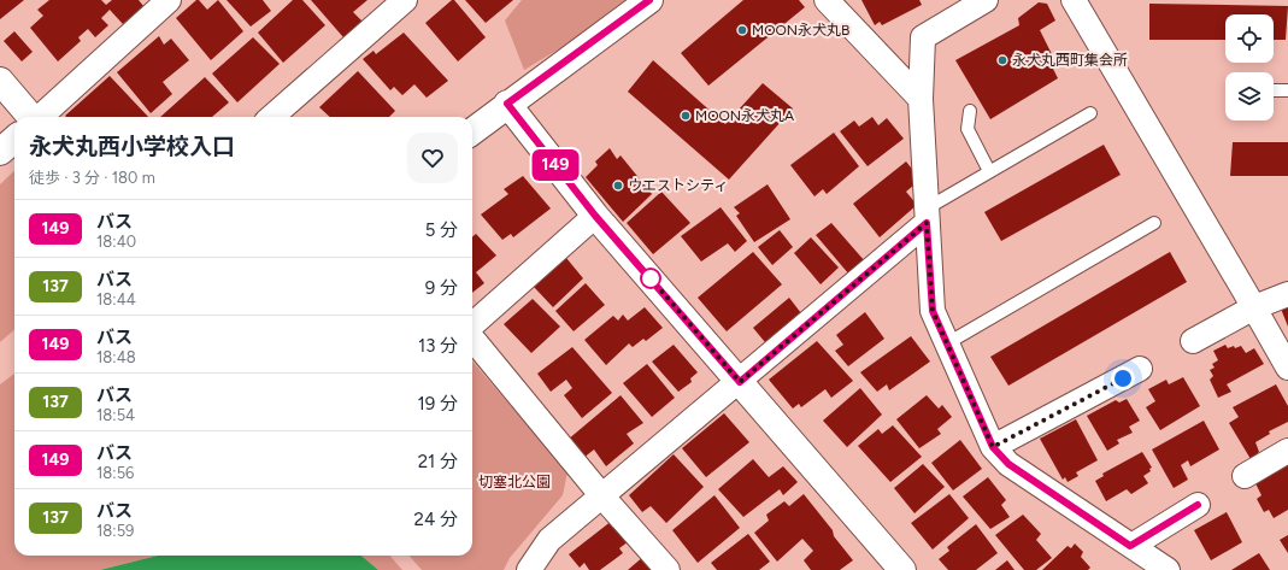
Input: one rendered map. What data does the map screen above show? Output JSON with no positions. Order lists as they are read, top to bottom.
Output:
{
  "parks": ["切塞北公園"],
  "places": [
    "MOON永犬丸B",
    "永犬丸西町集会所",
    "MOON永犬丸A",
    "ウエストシティ"
  ],
  "lines": ["bus line 149"],
  "page": {
    "on_map": "149",
    "heading": ["永犬丸西小学校入口", "徒歩 · 3 分 · 180 m"],
    "list": [
      {
        "mark": "149",
        "name": "バス",
        "note": "18:40",
        "value": "5 分"
      },
      {
        "mark": "137",
        "name": "バス",
        "note": "18:44",
        "value": "9 分"
      },
      {
        "mark": "149",
        "name": "バス",
        "note": "18:48",
        "value": "13 分"
      },
      {
        "mark": "137",
        "name": "バス",
        "note": "18:54",
        "value": "19 分"
      },
      {
        "mark": "149",
        "name": "バス",
        "note": "18:56",
        "value": "21 分"
      },
      {
        "mark": "137",
        "name": "バス",
        "note": "18:59",
        "value": "24 分"
      }
    ]
  }
}
